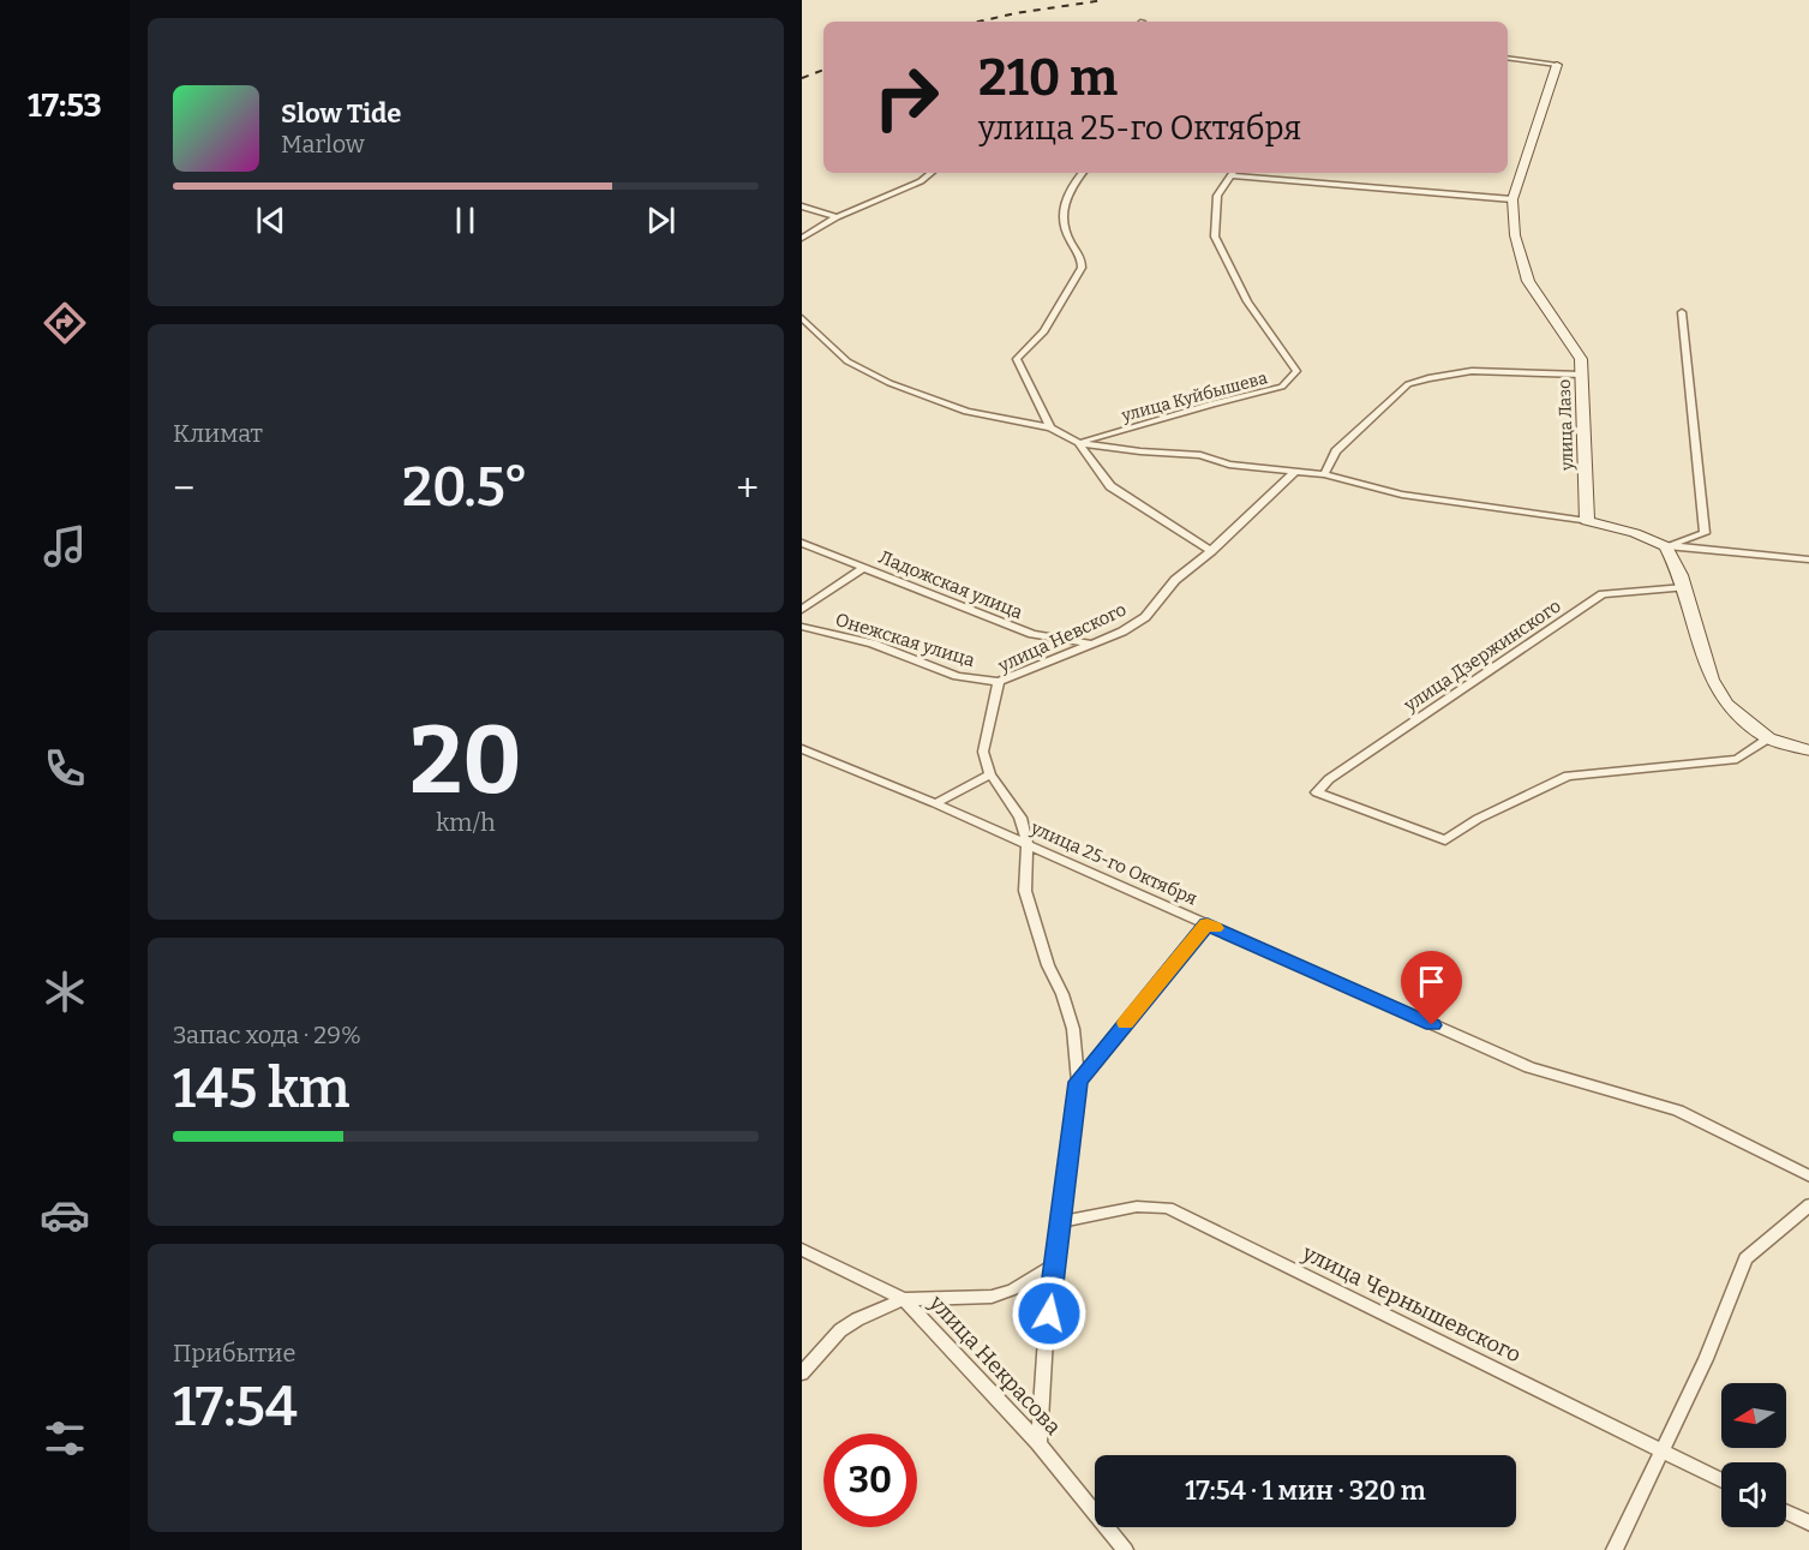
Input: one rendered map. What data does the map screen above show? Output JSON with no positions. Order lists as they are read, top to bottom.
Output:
{
  "streets": {
    "street": [
      "улица Куйбышева",
      "улица Лазо",
      "Ладожская улица",
      "улица Невского",
      "Онежская улица",
      "улица Дзержинского",
      "улица 25-го Октября",
      "улица Чернышевского",
      "улица Некрасова"
    ]
  },
  "crossings": [
    ["Ладожская улица", "улица Невского"],
    ["улица Невского", "Онежская улица"],
    ["улица Невского", "улица 25-го Октября"]
  ],
  "north": "left",
  "page": {
    "tabs": "17:53",
    "turn": ["210 m", "улица 25-го Октября"],
    "song": ["Slow Tide", "Marlow"],
    "tile": [
      "Климат",
      ["20", "km/h"],
      ["Запас хода · 29%", "145 km"],
      ["Прибытие", "17:54"]
    ],
    "heat": ["−", "20.5°", "+"],
    "limit": "30",
    "trip": "17:54 · 1 мин · 320 m"
  }
}
